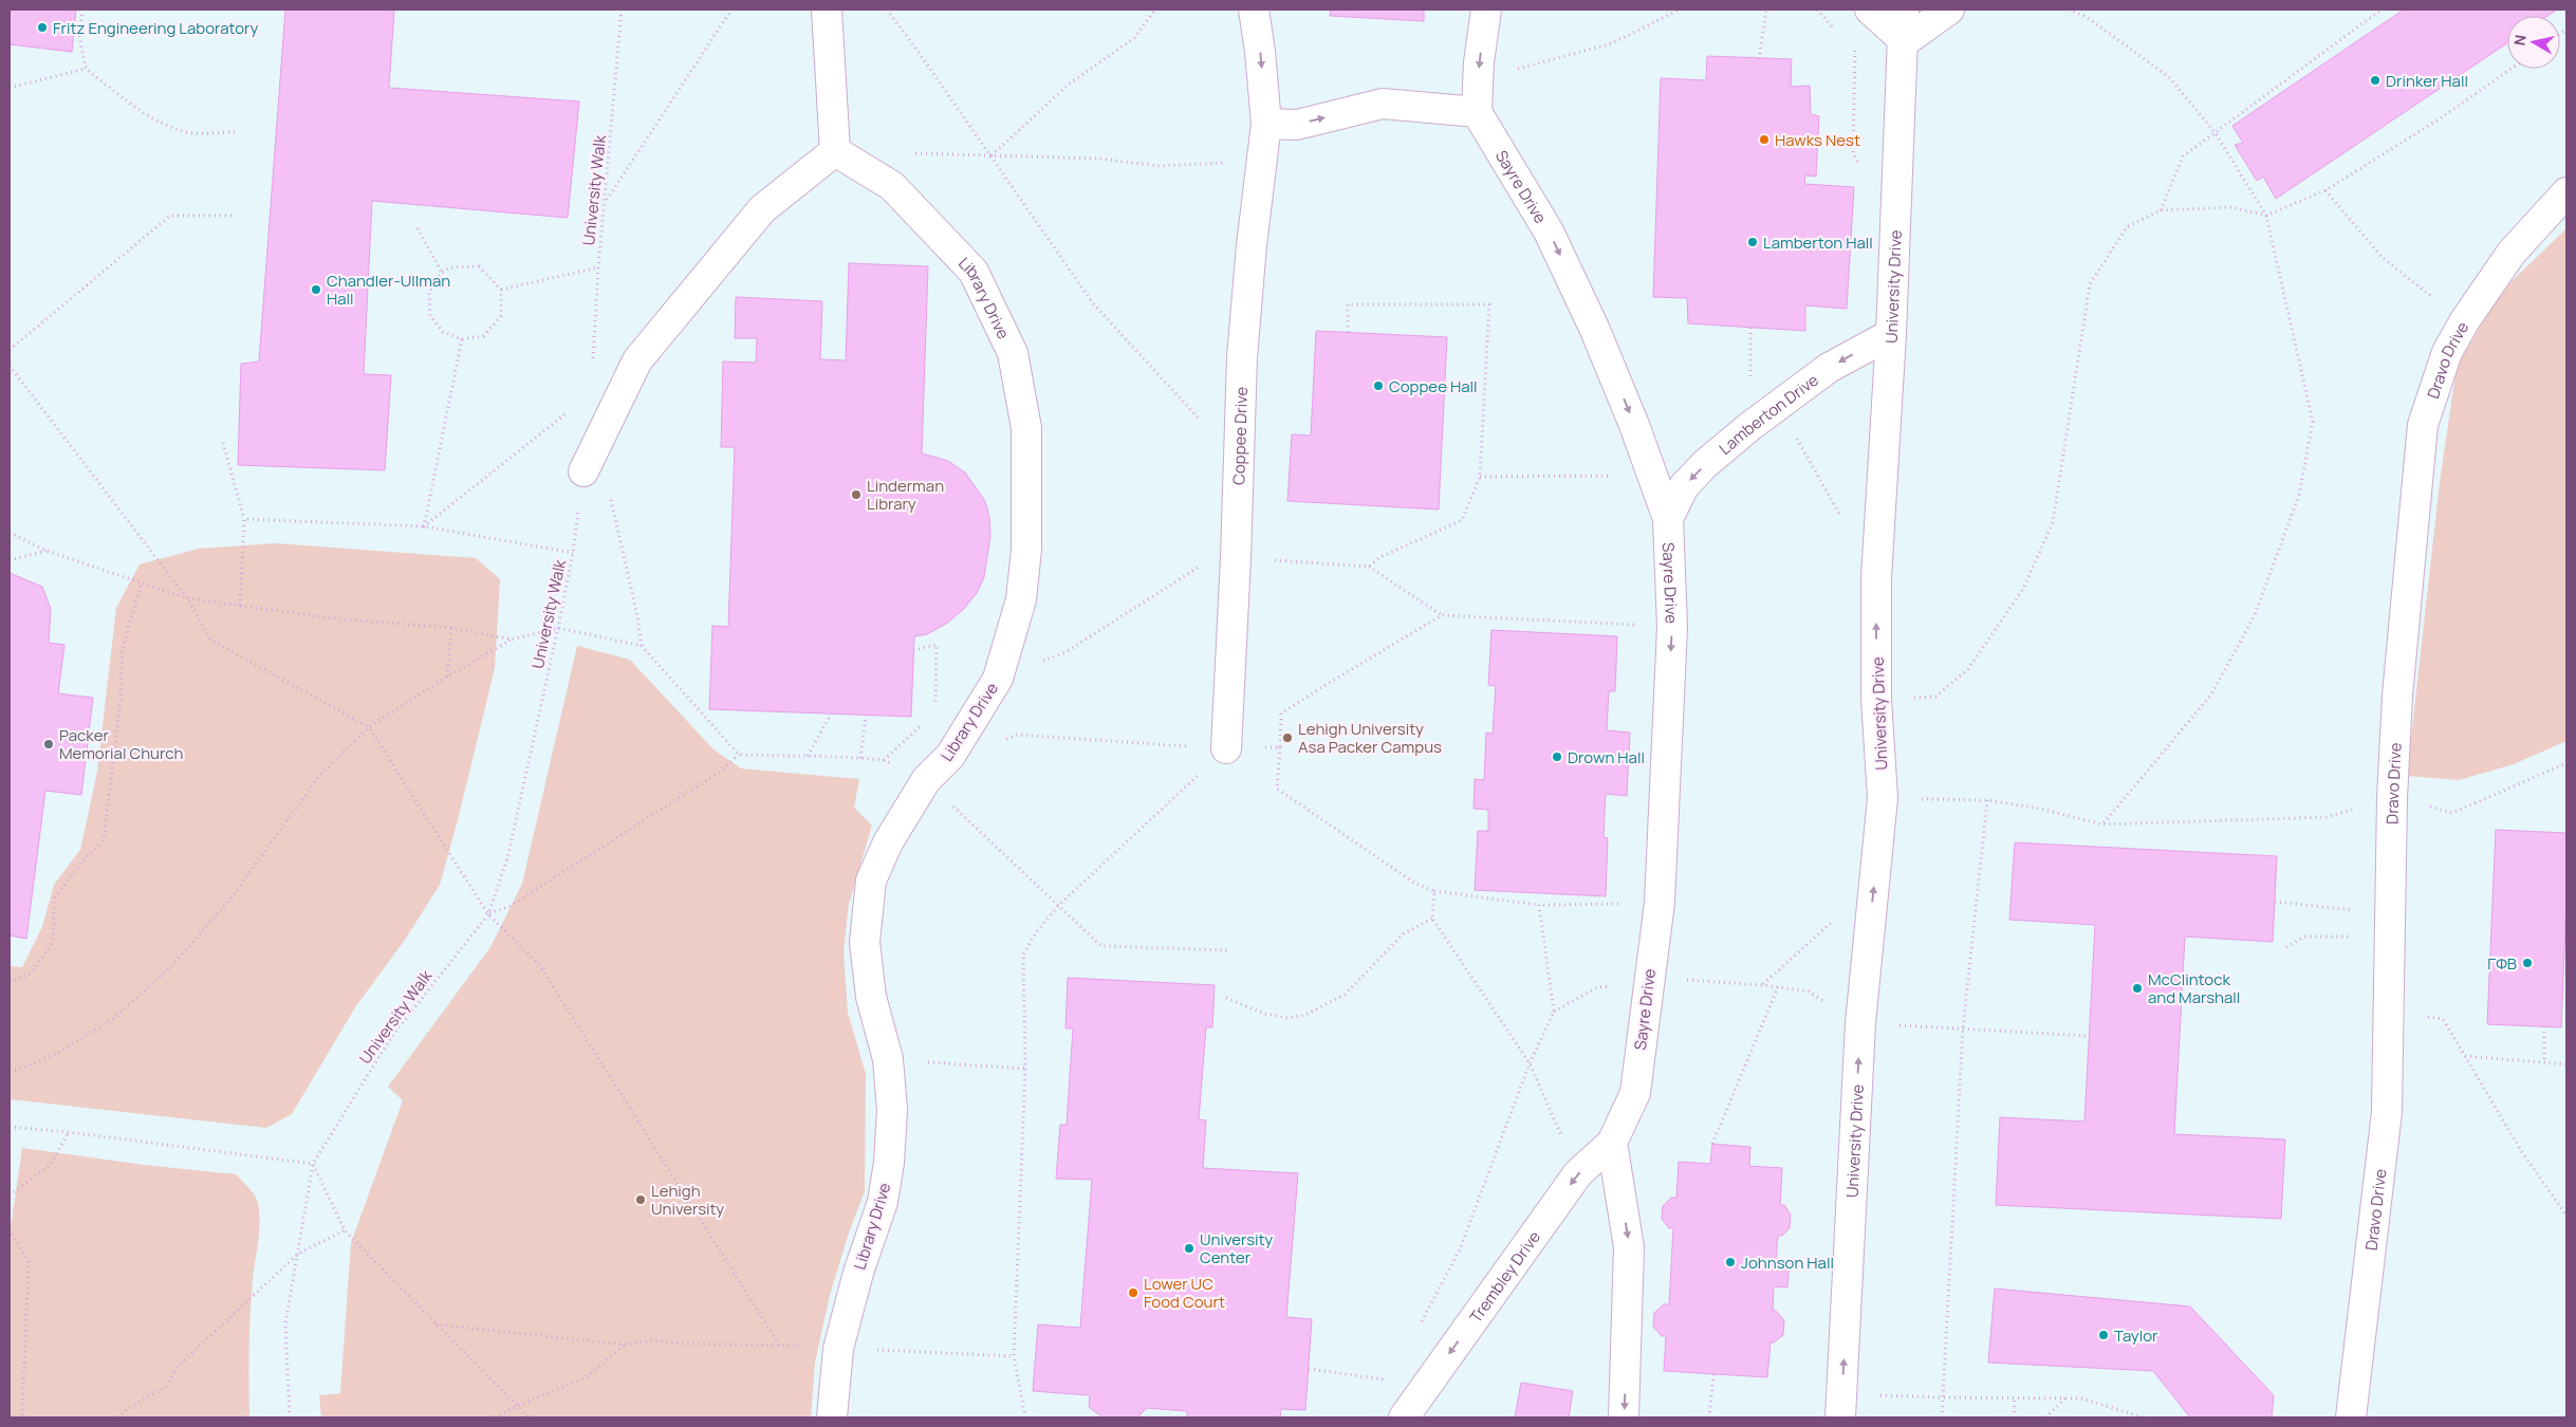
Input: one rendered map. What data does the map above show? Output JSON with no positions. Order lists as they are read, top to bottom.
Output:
{
  "streets": {
    "street": [
      "Sayre Drive",
      "University Drive",
      "Library Drive",
      "Dravo Drive",
      "Lamberton Drive",
      "Coppee Drive",
      "Trembley Drive"
    ],
    "path": ["University Walk"]
  },
  "crossings": [
    ["Sayre Drive", "Lamberton Drive"],
    ["Sayre Drive", "Trembley Drive"],
    ["University Drive", "Lamberton Drive"]
  ],
  "one_way": [
    "Sayre Drive",
    "University Drive",
    "Lamberton Drive",
    "Trembley Drive"
  ],
  "places": [
    "Fritz Engineering Laboratory",
    "Drinker Hall",
    "Hawks Nest",
    "Lamberton Hall",
    "Chandler-Ullman Hall",
    "Coppee Hall",
    "Linderman Library",
    "Lehigh University Asa Packer Campus",
    "Packer Memorial Church",
    "Drown Hall",
    "ΓΦΒ",
    "McClintock and Marshall",
    "Lehigh University",
    "University Center",
    "Johnson Hall",
    "Lower UC Food Court",
    "Taylor"
  ],
  "north": "left"
}
